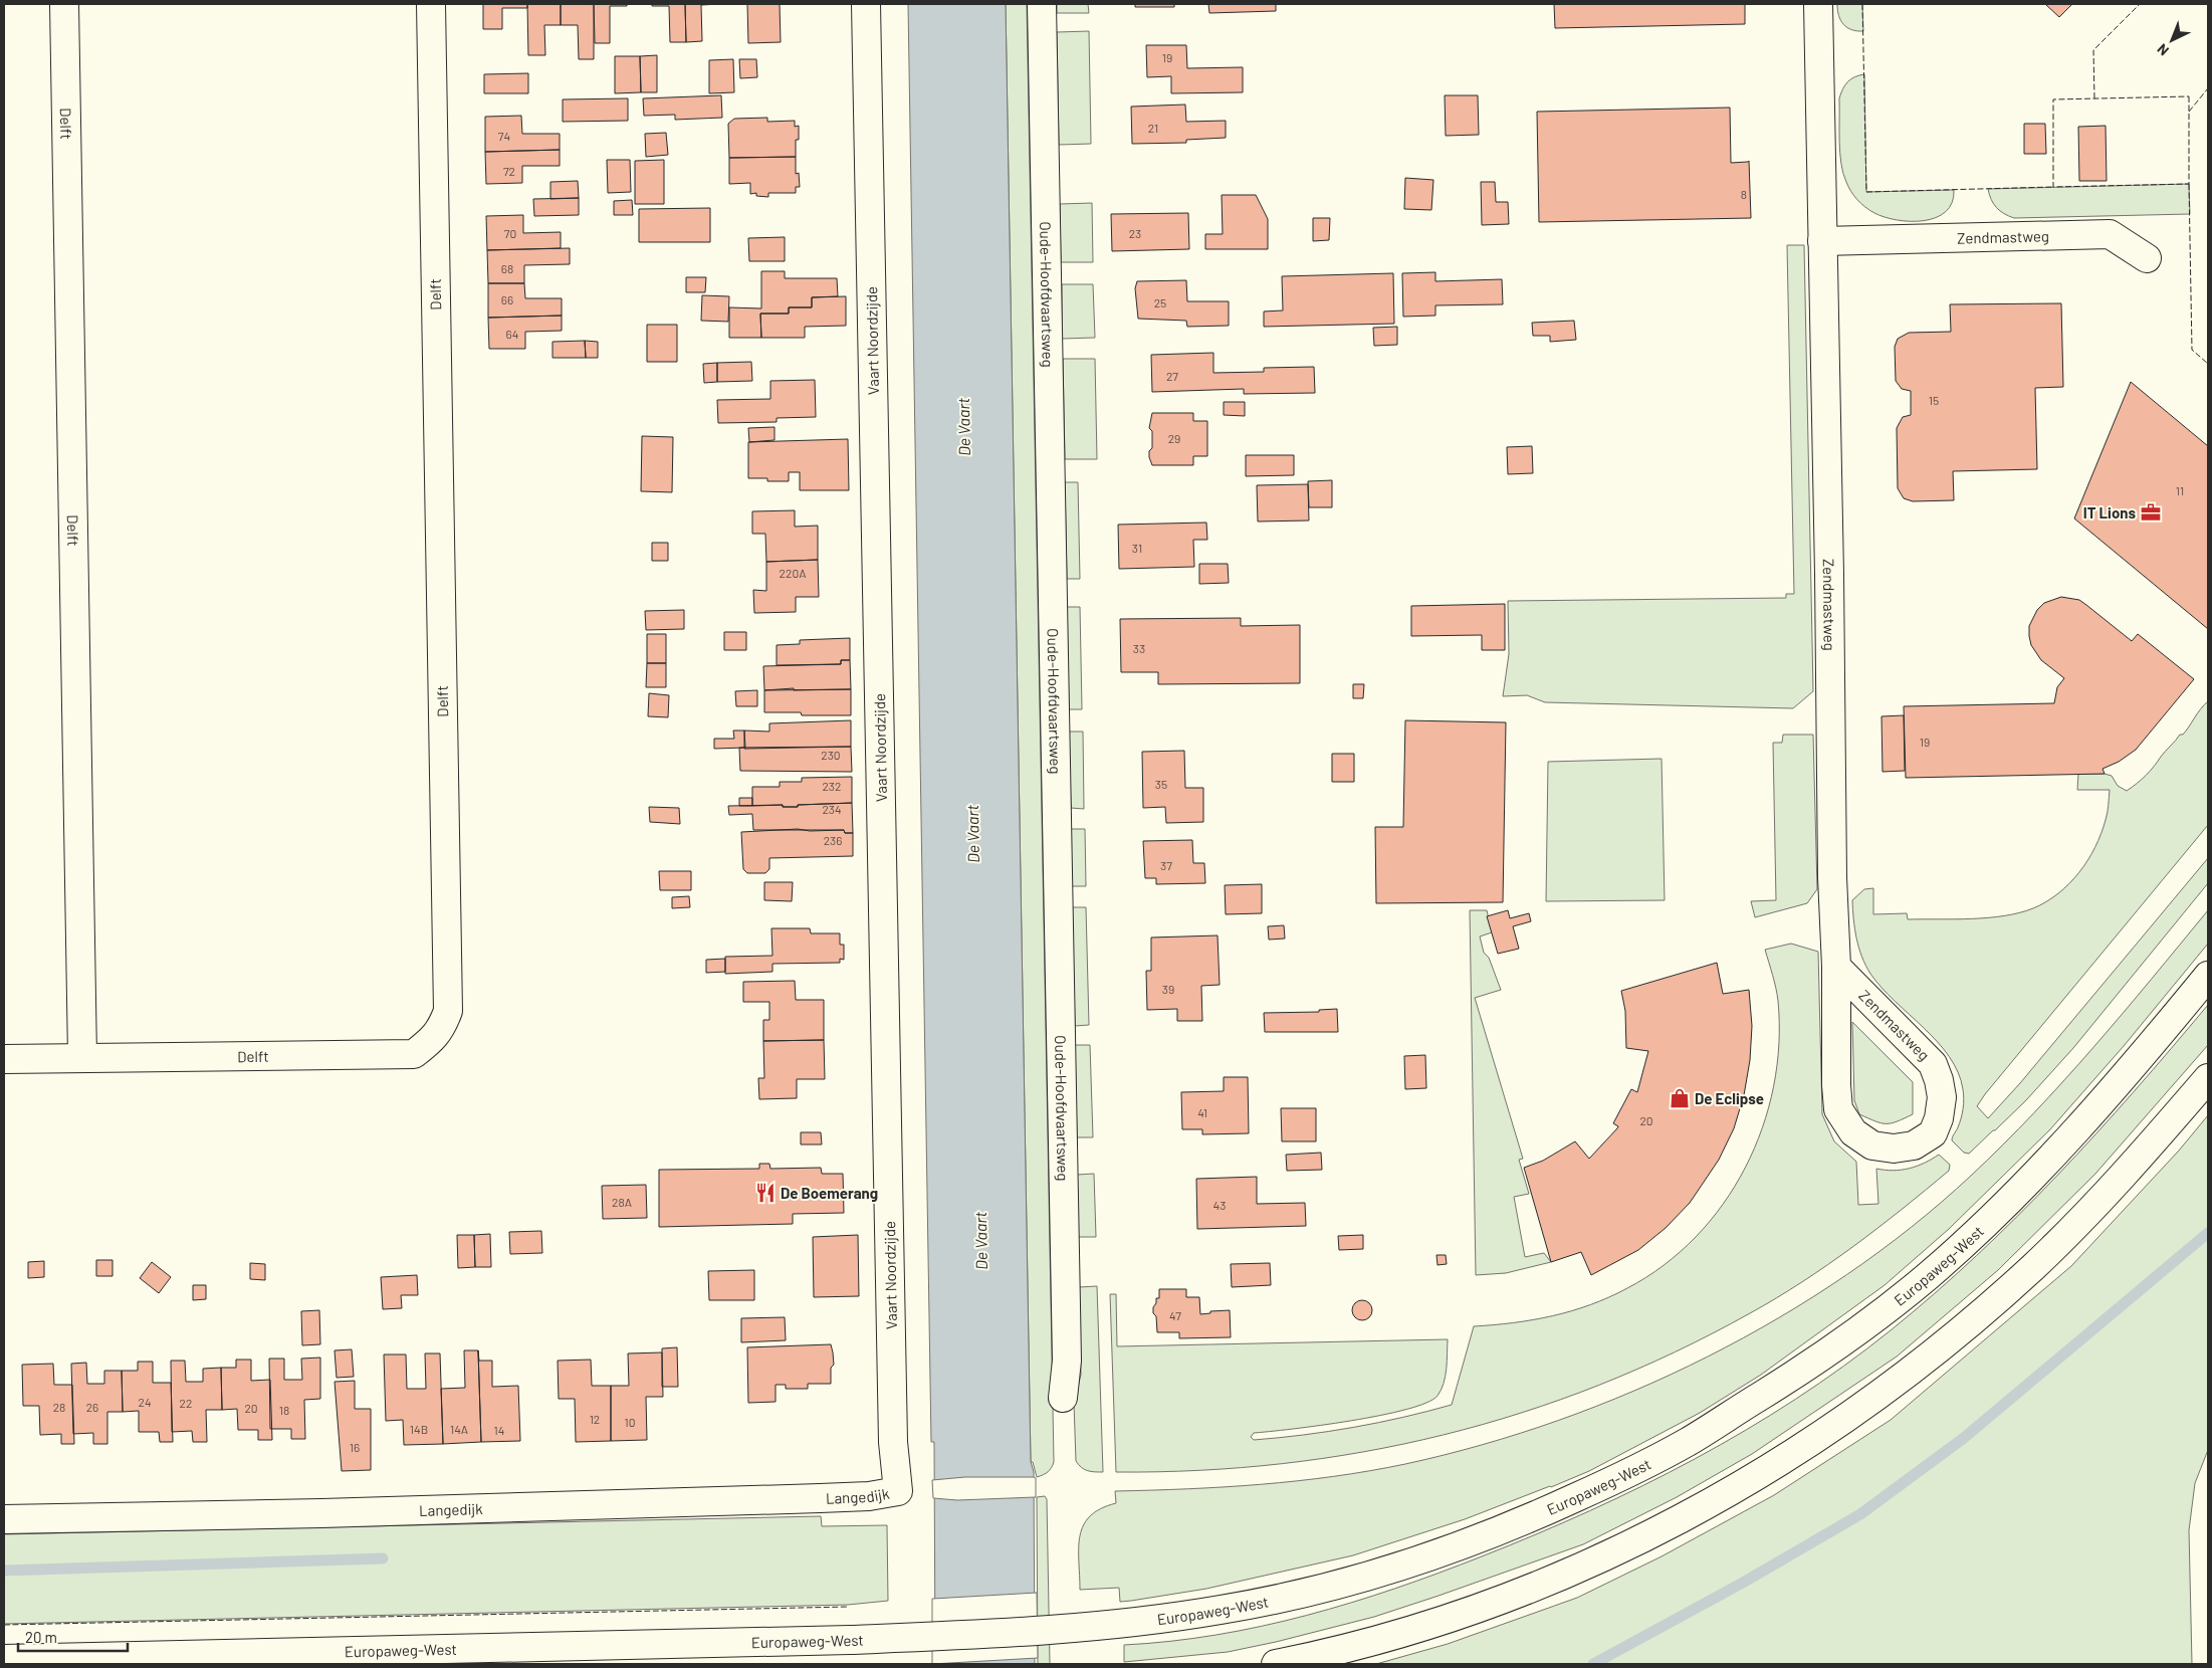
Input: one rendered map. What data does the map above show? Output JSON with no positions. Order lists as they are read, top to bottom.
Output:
{
  "streets": {
    "street": [
      "Delft",
      "Zendmastweg",
      "Oude-Hoofdvaartsweg",
      "Vaart Noordzijde",
      "Europaweg-West",
      "Langedijk"
    ]
  },
  "crossings": [
    ["Vaart Noordzijde", "Langedijk"]
  ],
  "water": ["De Vaart"],
  "places": {
    "office": ["IT Lions"],
    "shop": ["De Eclipse"],
    "restaurant": ["De Boemerang"]
  },
  "house_numbers": [
    "19",
    "21",
    "74",
    "72",
    "8",
    "70",
    "23",
    "68",
    "66",
    "25",
    "64",
    "27",
    "15",
    "29",
    "11",
    "31",
    "220A",
    "33",
    "19",
    "230",
    "35",
    "232",
    "234",
    "236",
    "37",
    "39",
    "41",
    "20",
    "28A",
    "43",
    "47",
    "24",
    "22",
    "28",
    "26",
    "20",
    "18",
    "12",
    "10",
    "14B",
    "14A",
    "14",
    "16"
  ],
  "scale_bar": "20 m",
  "north": "bottom left"
}
